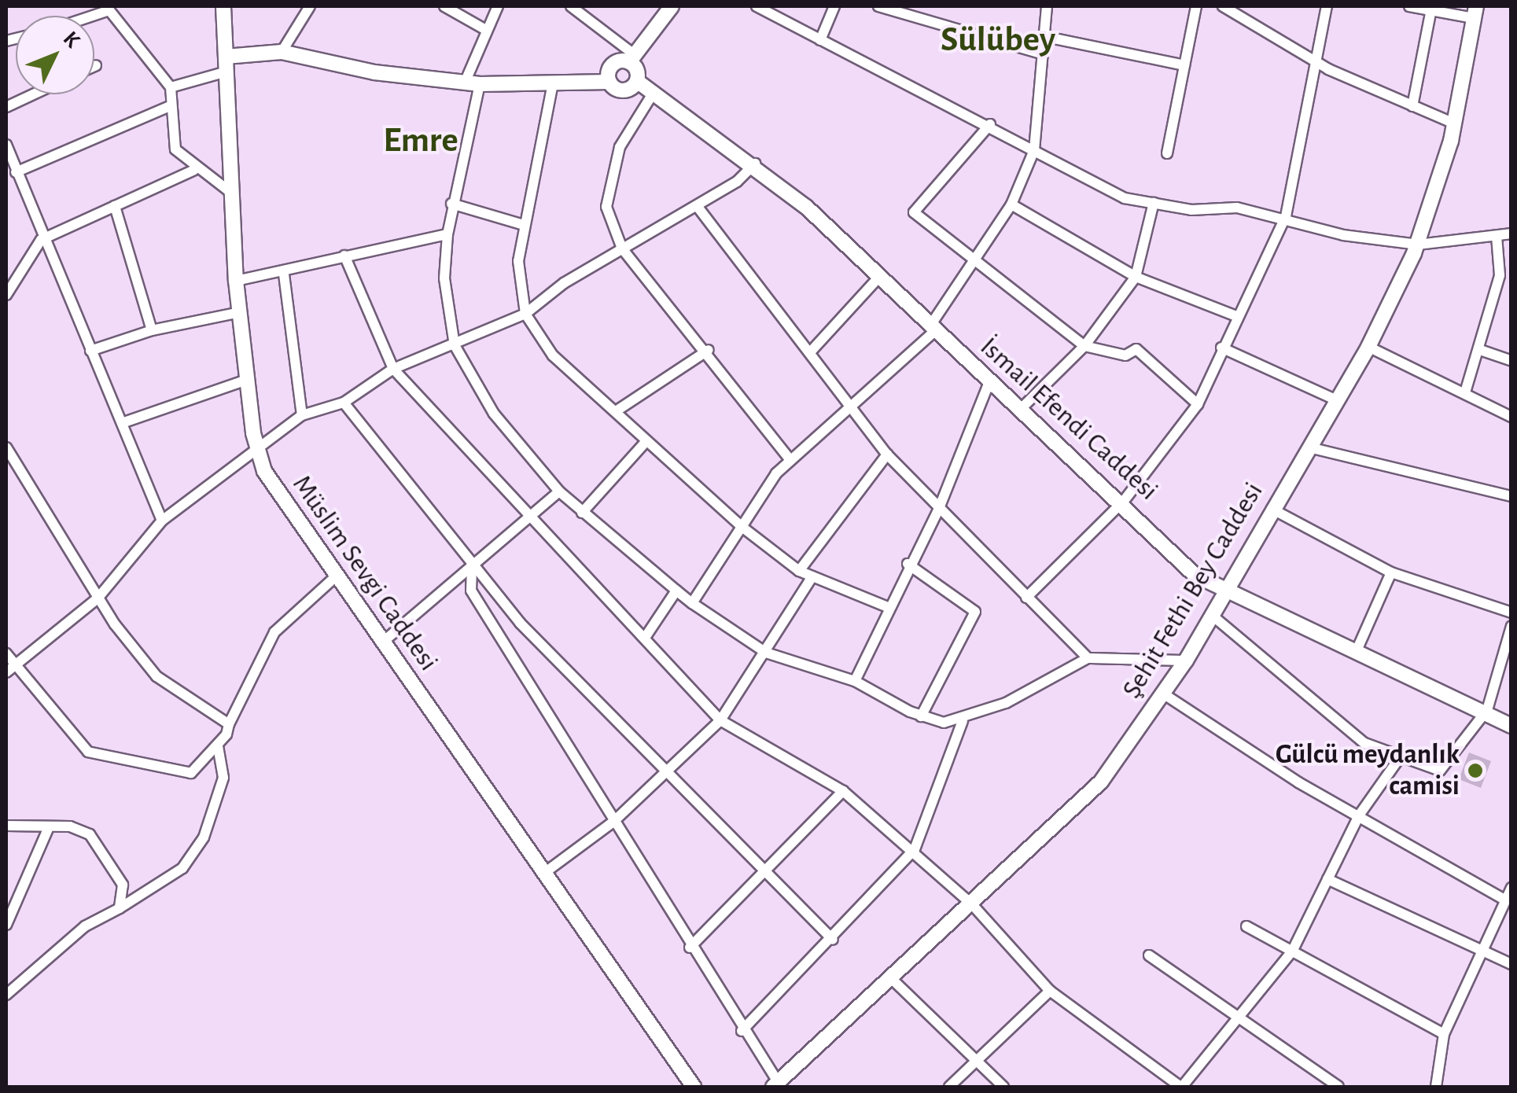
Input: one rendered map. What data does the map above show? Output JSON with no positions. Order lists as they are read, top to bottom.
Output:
{
  "streets": {
    "street": ["İsmail Efendi Caddesi", "Müslim Sevgi Caddesi", "Şehit Fethi Bey Caddesi"]
  },
  "crossings": [
    ["İsmail Efendi Caddesi", "Şehit Fethi Bey Caddesi"]
  ],
  "districts": ["Sülübey", "Emre"],
  "places": ["Gülcü meydanlık camisi"],
  "north": "top right"
}
